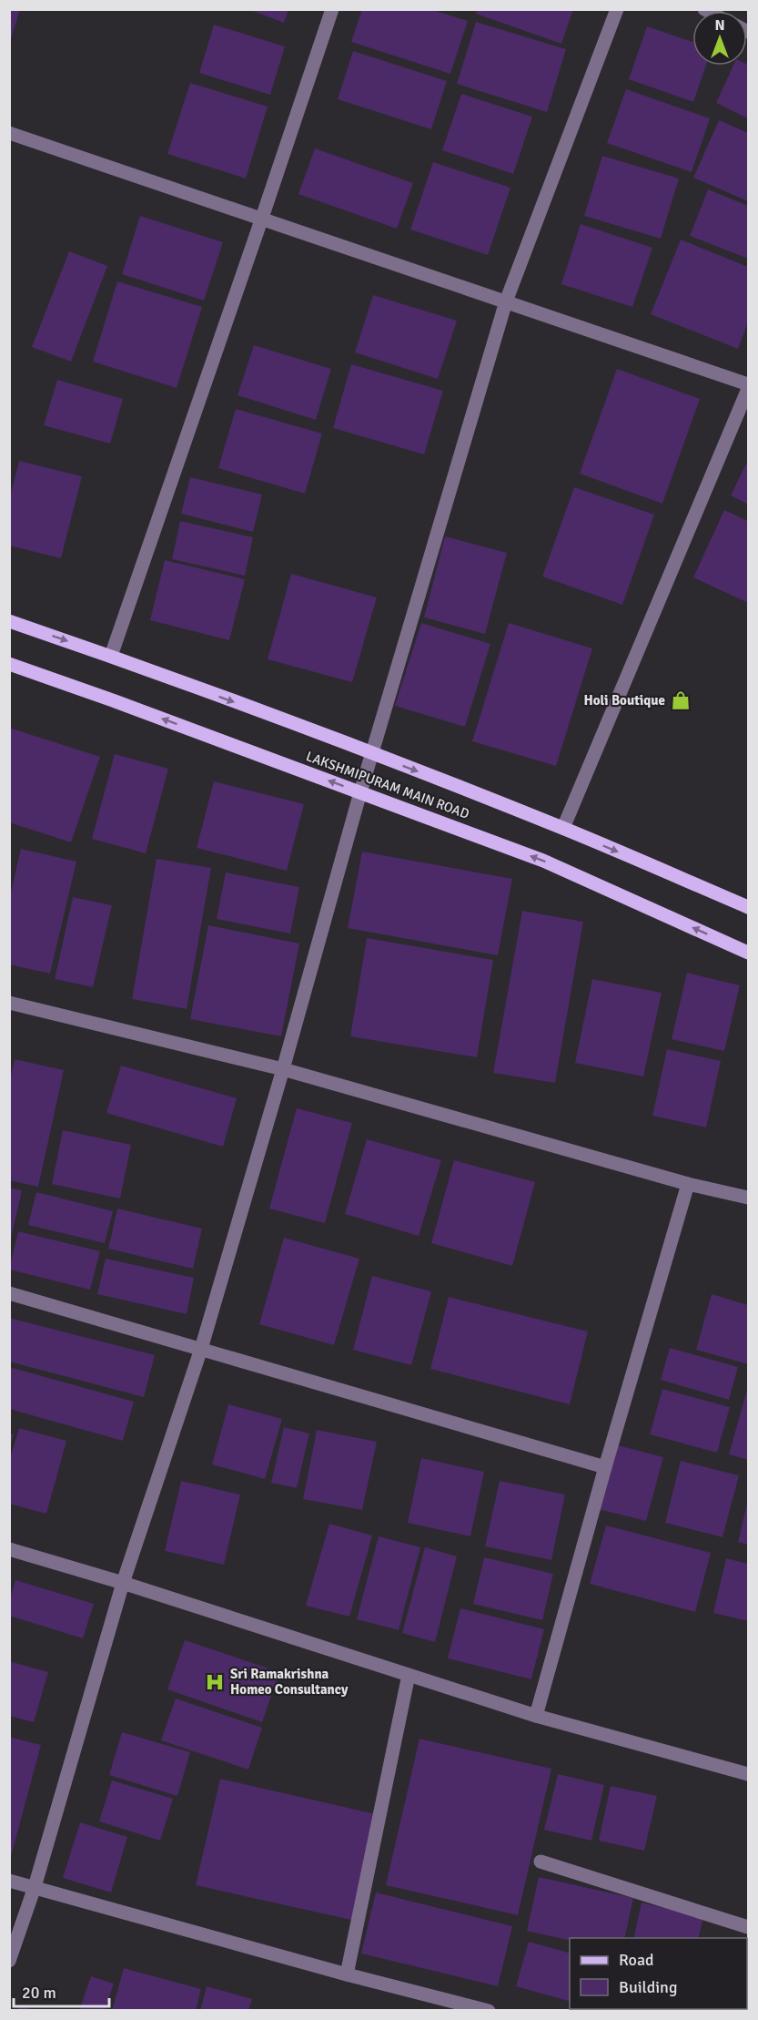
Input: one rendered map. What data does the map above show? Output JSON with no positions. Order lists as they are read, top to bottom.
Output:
{
  "streets": {
    "main road": ["LAKSHMIPURAM MAIN ROAD"]
  },
  "places": {
    "shop": ["Holi Boutique"],
    "hospital": ["Sri Ramakrishna Homeo Consultancy"]
  },
  "legend": ["Road", "Building"],
  "scale_bar": "20 m",
  "north": "top"
}
